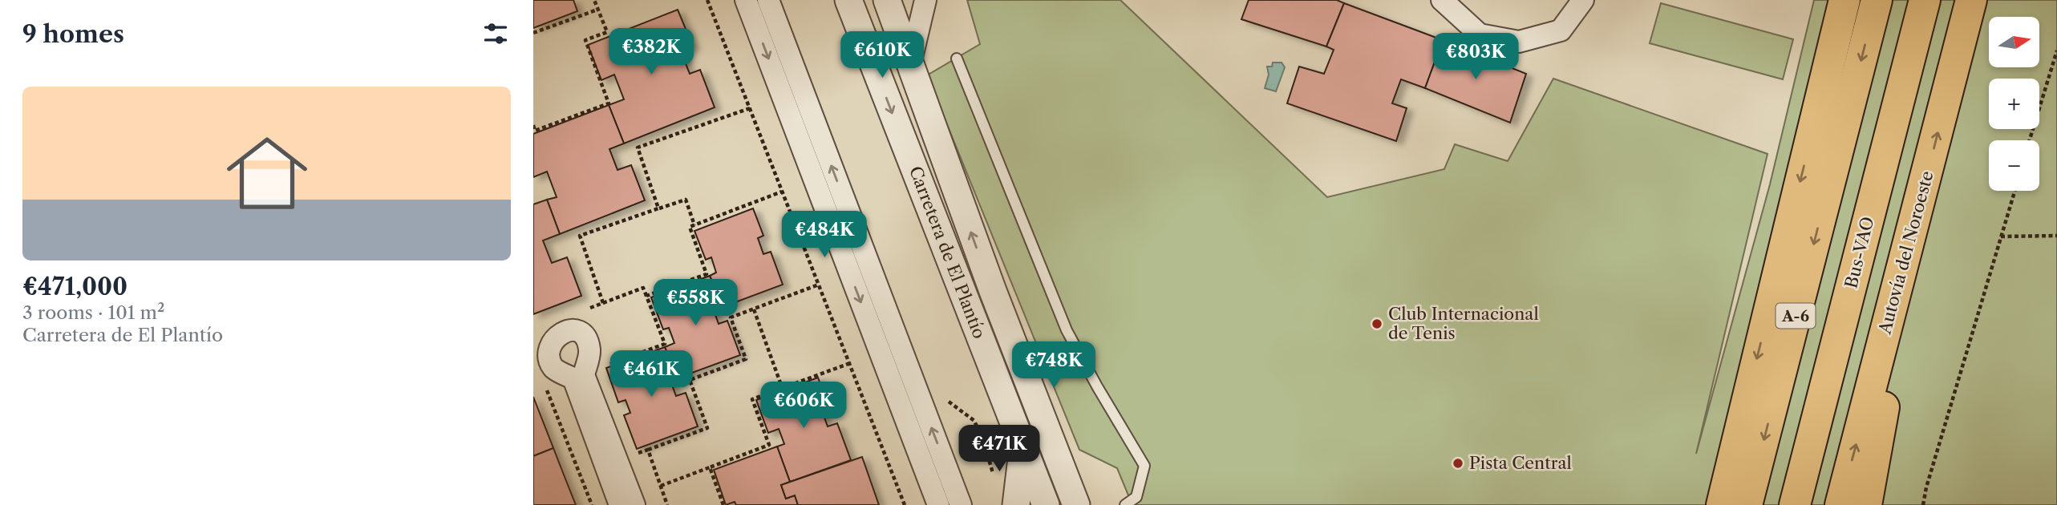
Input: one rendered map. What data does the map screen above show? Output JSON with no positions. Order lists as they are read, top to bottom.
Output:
{
  "streets": {
    "highway": ["Bus-VAO", "Autovía del Noroeste", "A-6"],
    "street": ["Carretera de El Plantío"]
  },
  "places": ["Club Internacional de Tenis", "Pista Central"],
  "north": "right",
  "page": {
    "heading": "9 homes",
    "map_buttons": ["+", "−"],
    "price": [
      "€382K",
      "€610K",
      "€803K",
      "€484K",
      "€558K",
      "€748K",
      "€461K",
      "€606K",
      "€471K"
    ],
    "list": [
      {
        "name": "€471,000",
        "note": "3 rooms · 101 m² · Carretera de El Plantío"
      }
    ]
  }
}
